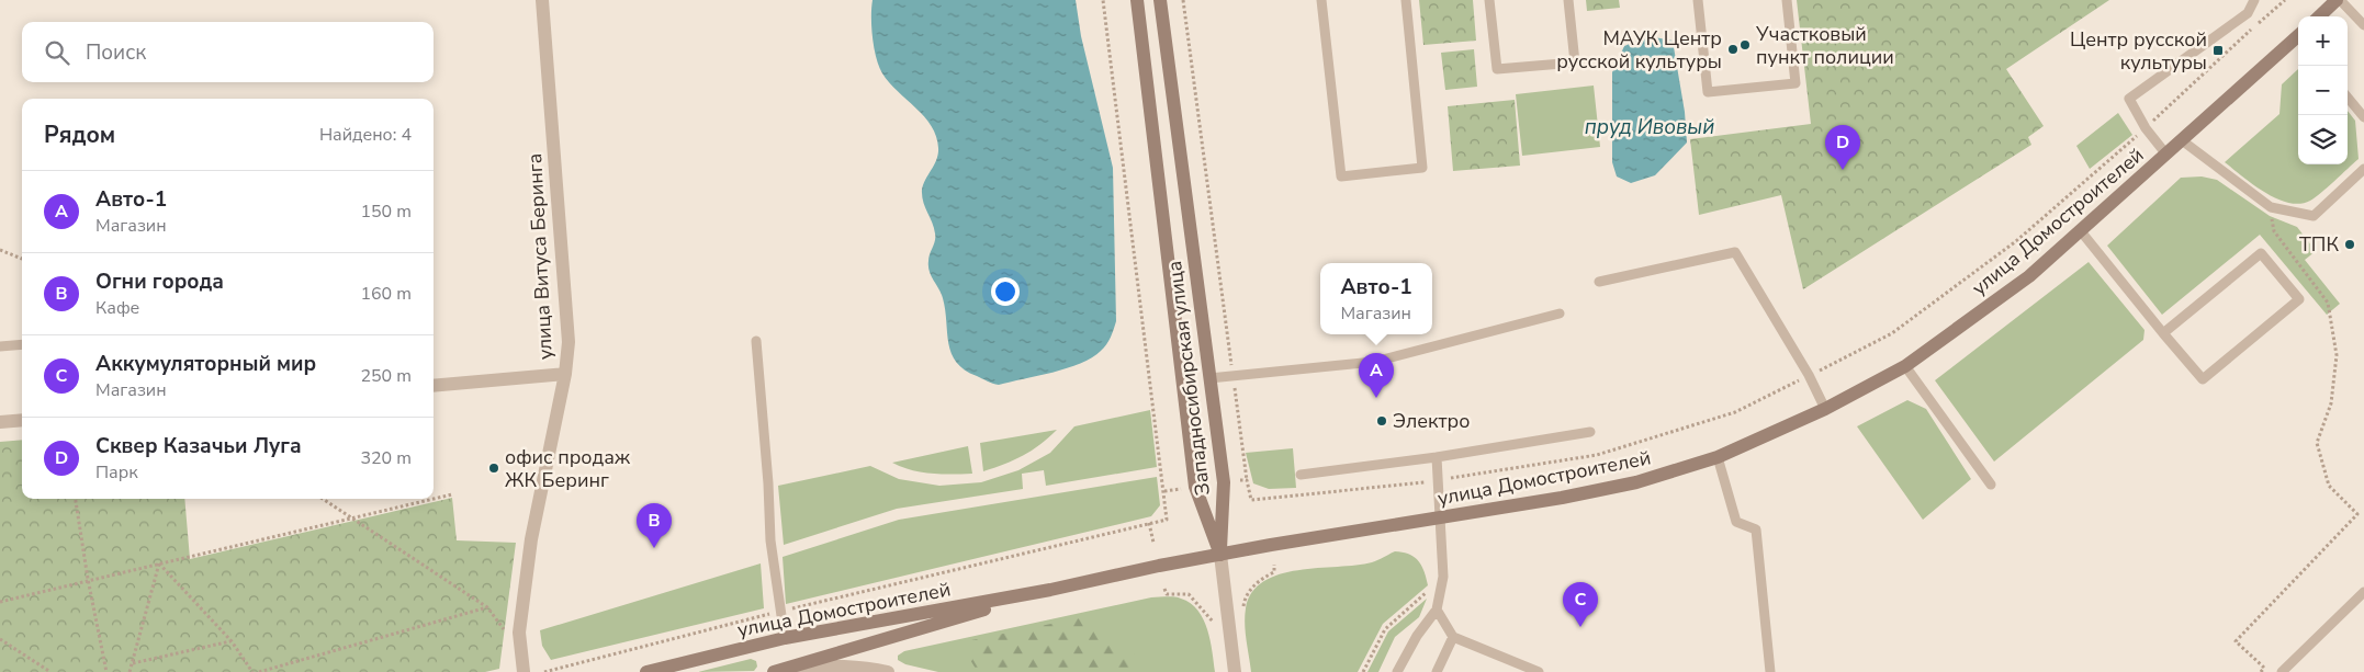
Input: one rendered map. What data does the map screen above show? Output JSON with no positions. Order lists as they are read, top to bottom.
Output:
{
  "streets": {
    "main road": ["улица Домостроителей", "Западносибирская улица"],
    "street": ["улица Витуса Беринга"]
  },
  "crossings": [
    ["улица Домостроителей", "Западносибирская улица"]
  ],
  "water": ["пруд Ивовый"],
  "places": {
    "other": [
      "Участковый пункт полиции",
      "МАУК Центр русской культуры",
      "ТПК",
      "Электро",
      "офис продаж ЖК Беринг"
    ],
    "transit": ["Центр русской культуры"]
  },
  "page": {
    "map_buttons": ["+", "−"],
    "search": "Поиск",
    "heading": ["Рядом", "Найдено: 4"],
    "pins": [
      "D",
      "A",
      "B",
      "C"
    ],
    "list": [
      {
        "mark": "A",
        "name": "Авто-1",
        "note": "Магазин",
        "value": "150 m"
      },
      {
        "mark": "B",
        "name": "Огни города",
        "note": "Кафе",
        "value": "160 m"
      },
      {
        "mark": "C",
        "name": "Аккумуляторный мир",
        "note": "Магазин",
        "value": "250 m"
      },
      {
        "mark": "D",
        "name": "Сквер Казачьи Луга",
        "note": "Парк",
        "value": "320 m"
      }
    ],
    "popup": ["Авто-1", "Магазин"]
  }
}
